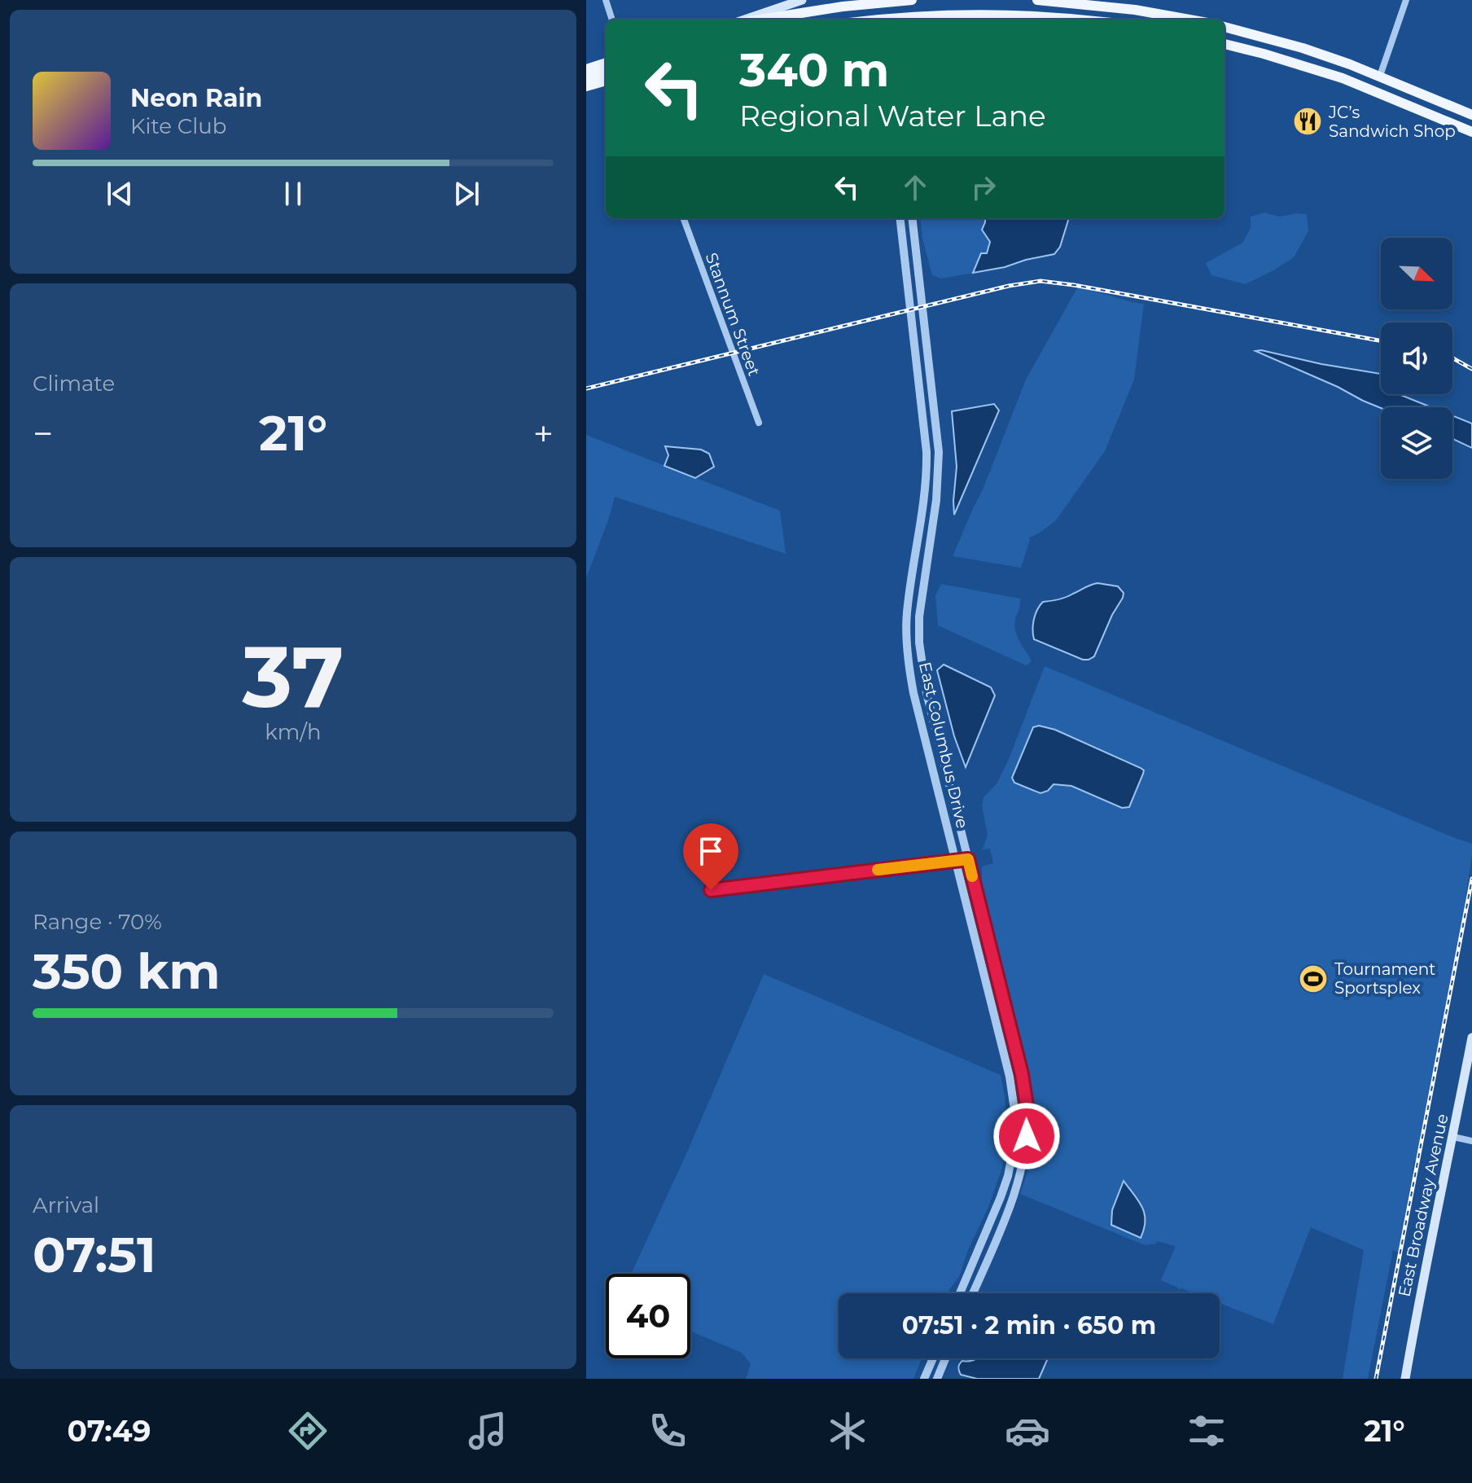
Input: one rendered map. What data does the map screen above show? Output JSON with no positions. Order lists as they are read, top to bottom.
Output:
{
  "streets": {
    "main road": ["East Broadway Avenue"],
    "street": ["Stannum Street", "East Columbus Drive"]
  },
  "places": {
    "restaurant": ["JC’s Sandwich Shop"],
    "sports": ["Tournament Sportsplex"]
  },
  "north": "bottom right",
  "page": {
    "turn": ["340 m", "Regional Water Lane"],
    "song": ["Neon Rain", "Kite Club"],
    "tile": [
      "Climate",
      ["37", "km/h"],
      ["Range · 70%", "350 km"],
      ["Arrival", "07:51"]
    ],
    "heat": ["−", "21°", "+"],
    "limit": "40",
    "trip": "07:51 · 2 min · 650 m",
    "tabs": ["07:49", "21°"]
  }
}
